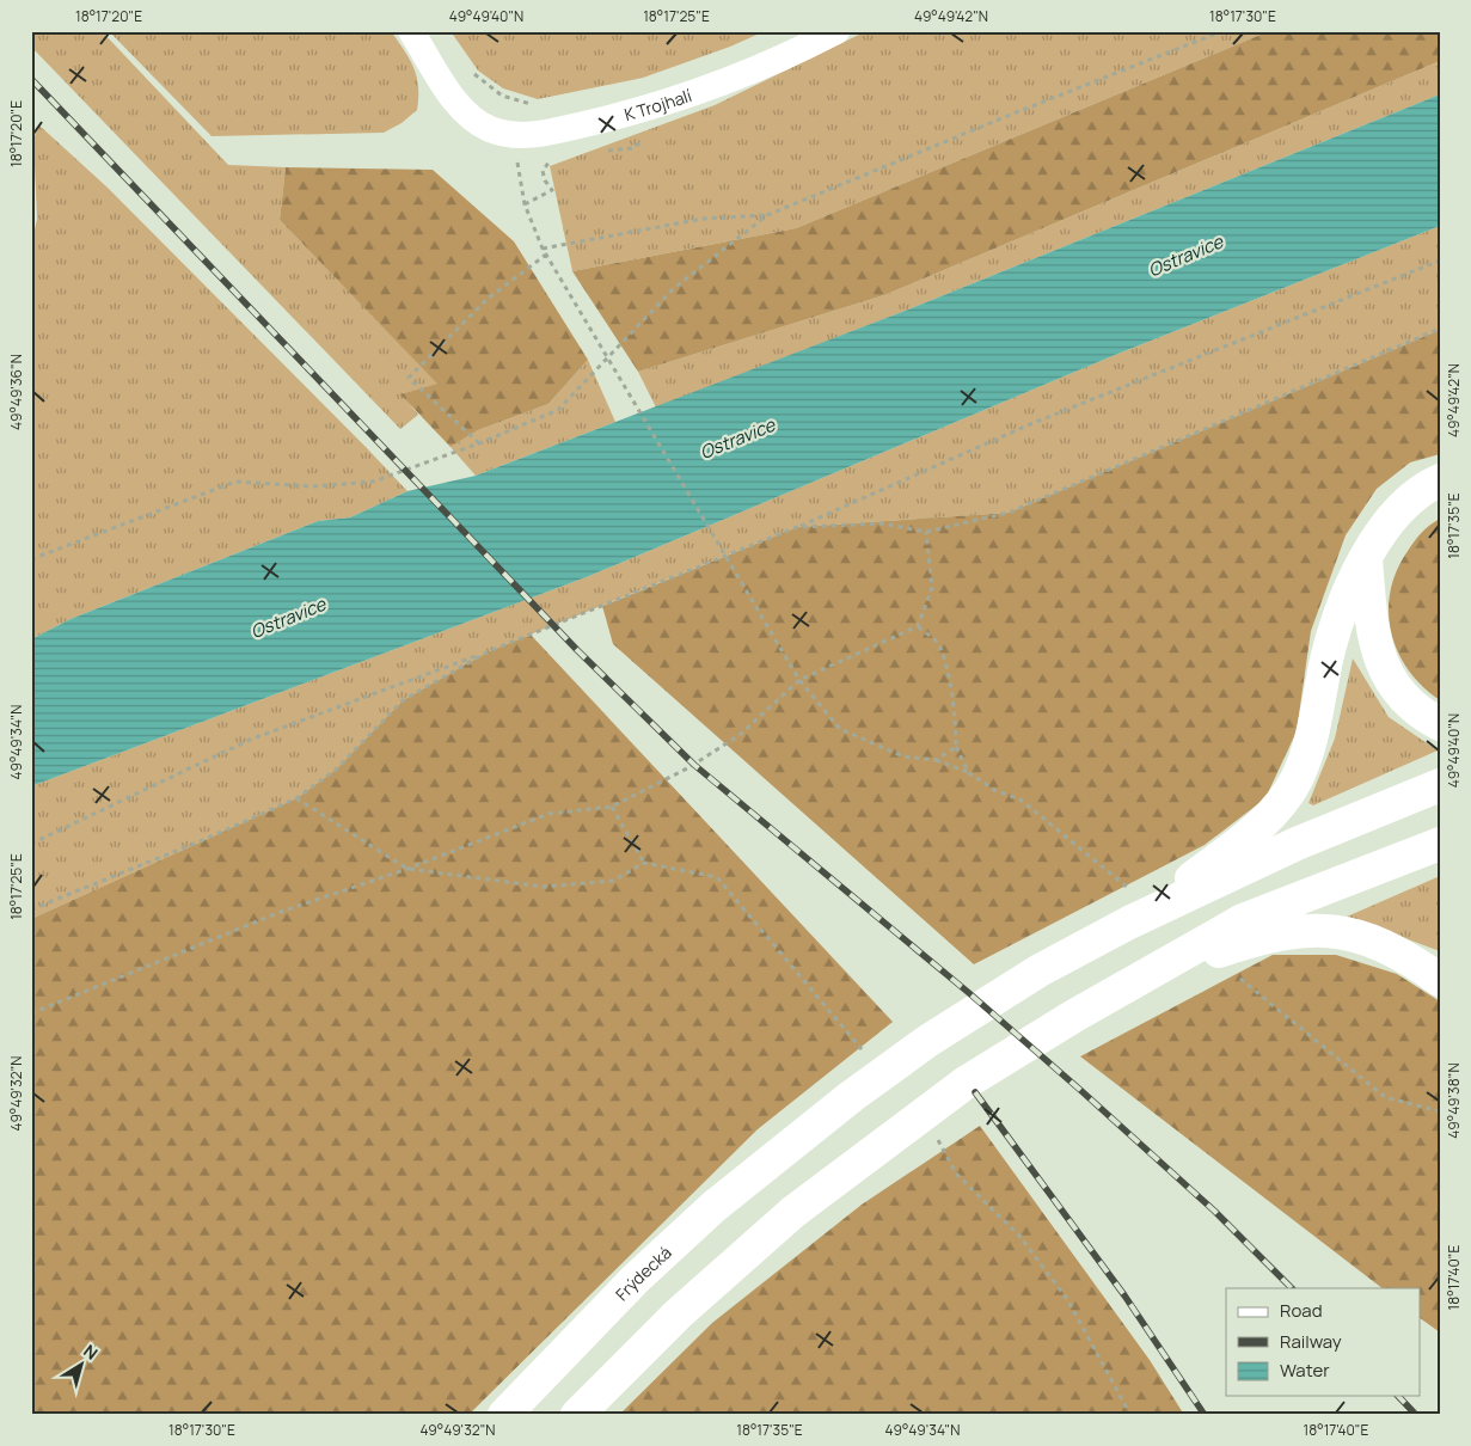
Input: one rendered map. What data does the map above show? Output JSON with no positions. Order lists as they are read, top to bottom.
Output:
{
  "streets": {
    "main road": ["Frýdecká"],
    "street": ["K Trojhalí"]
  },
  "water": ["Ostravice"],
  "legend": ["Road", "Railway", "Water"],
  "north": "top right",
  "coordinates": [
    "18°17'20\"E",
    "49°49'40\"N",
    "18°17'25\"E",
    "49°49'42\"N",
    "18°17'30\"E",
    "49°49'36\"N",
    "18°17'35\"E",
    "49°49'34\"N",
    "49°49'32\"N",
    "49°49'38\"N",
    "18°17'40\"E"
  ]
}
